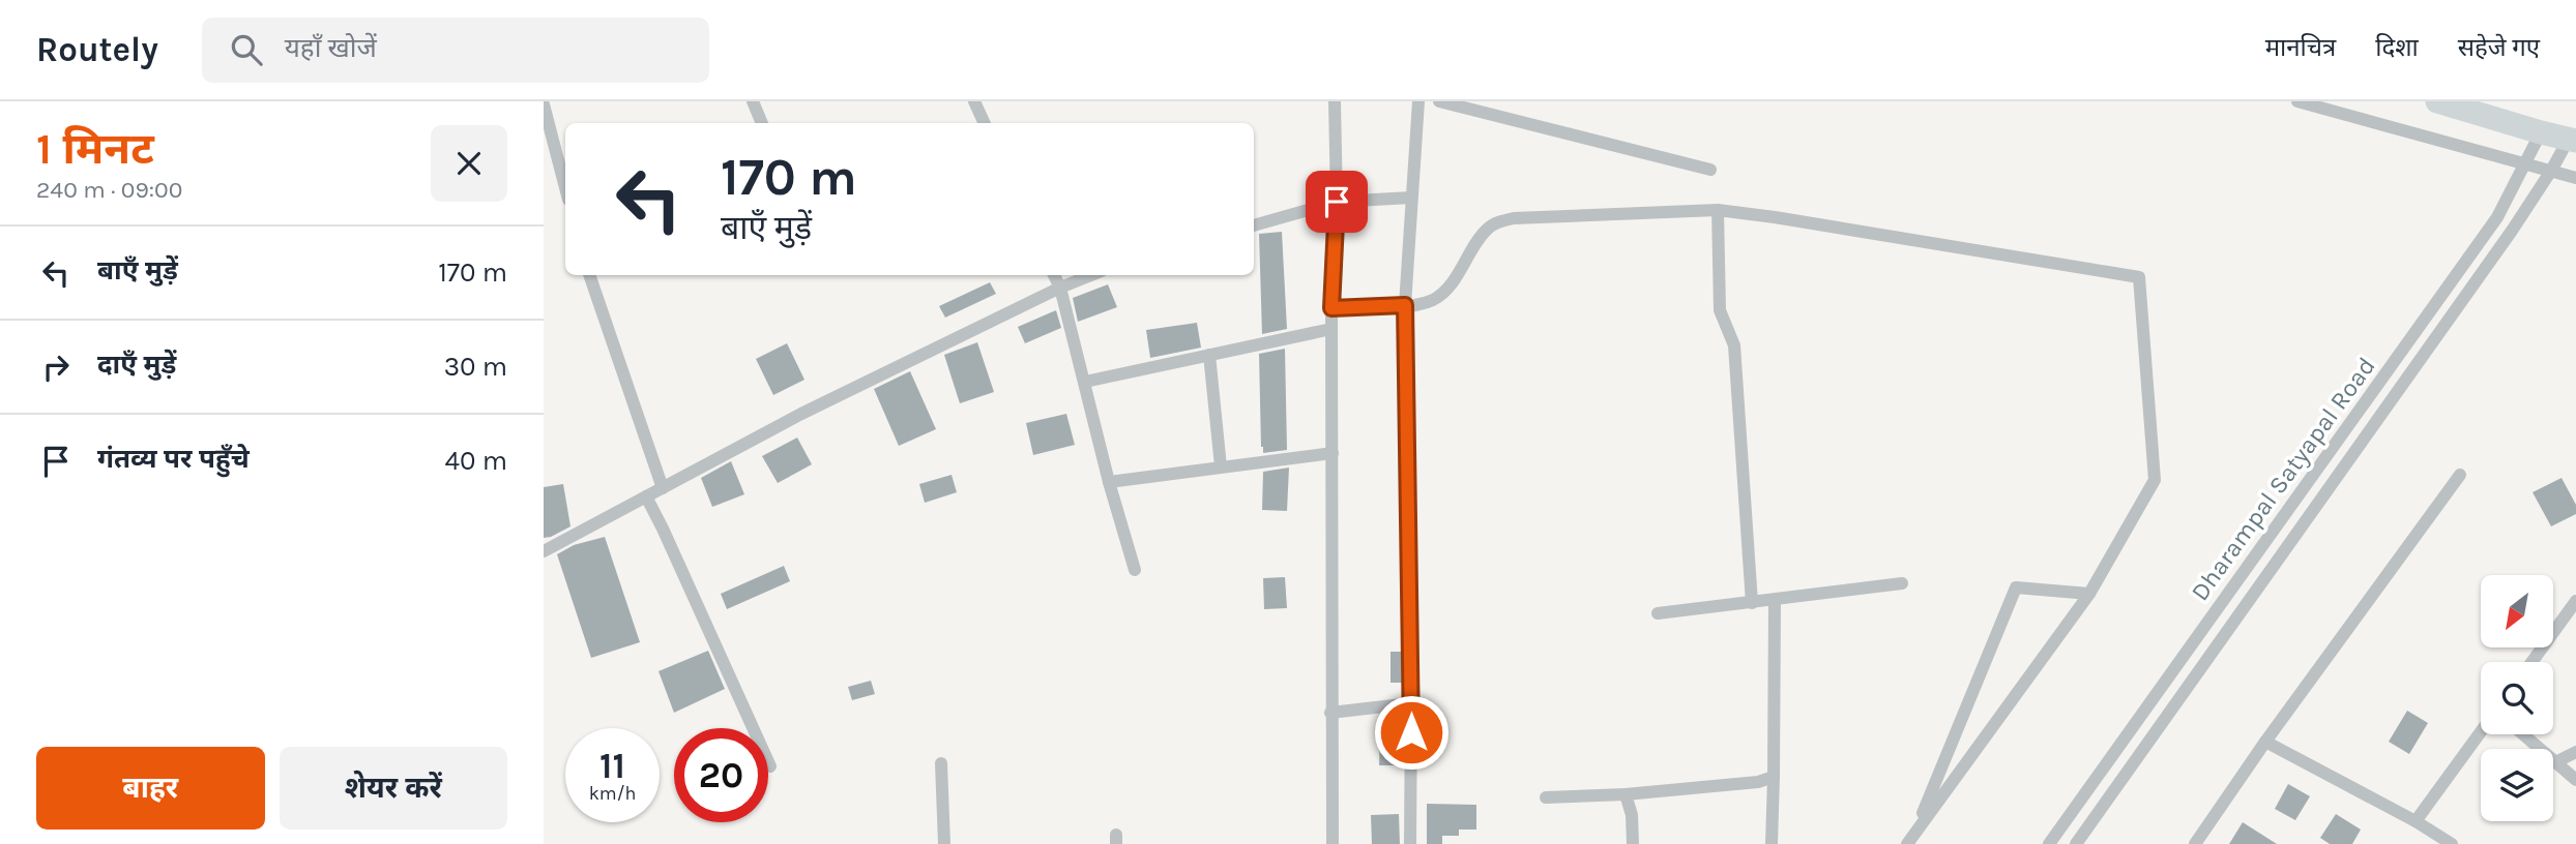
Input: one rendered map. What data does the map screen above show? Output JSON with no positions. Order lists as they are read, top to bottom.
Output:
{
  "streets": {
    "street": ["Dharampal Satyapal Road"]
  },
  "north": "bottom left",
  "page": {
    "header": "Routely",
    "search": "यहाँ खोजें",
    "nav": ["मानचित्र", "दिशा", "सहेजे गए"],
    "heading": ["1 मिनट", "240 m · 09:00"],
    "turn": ["170 m", "बाएँ मुड़ें"],
    "list": [
      {
        "name": "बाएँ मुड़ें",
        "value": "170 m"
      },
      {
        "name": "दाएँ मुड़ें",
        "value": "30 m"
      },
      {
        "name": "गंतव्य पर पहुँचे",
        "value": "40 m"
      }
    ],
    "speed": "11 km/h",
    "limit": "20",
    "buttons": ["बाहर", "शेयर करें"]
  }
}
